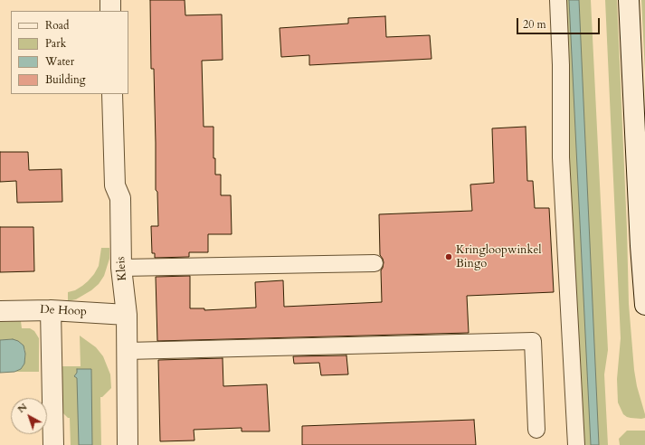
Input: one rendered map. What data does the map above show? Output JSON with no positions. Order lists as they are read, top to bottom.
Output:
{
  "streets": {
    "street": ["Kleis", "De Hoop"]
  },
  "crossings": [
    ["Kleis", "De Hoop"]
  ],
  "places": ["Kringloopwinkel Bingo"],
  "legend": [
    "Road",
    "Park",
    "Water",
    "Building"
  ],
  "scale_bar": "20 m",
  "north": "top left"
}
